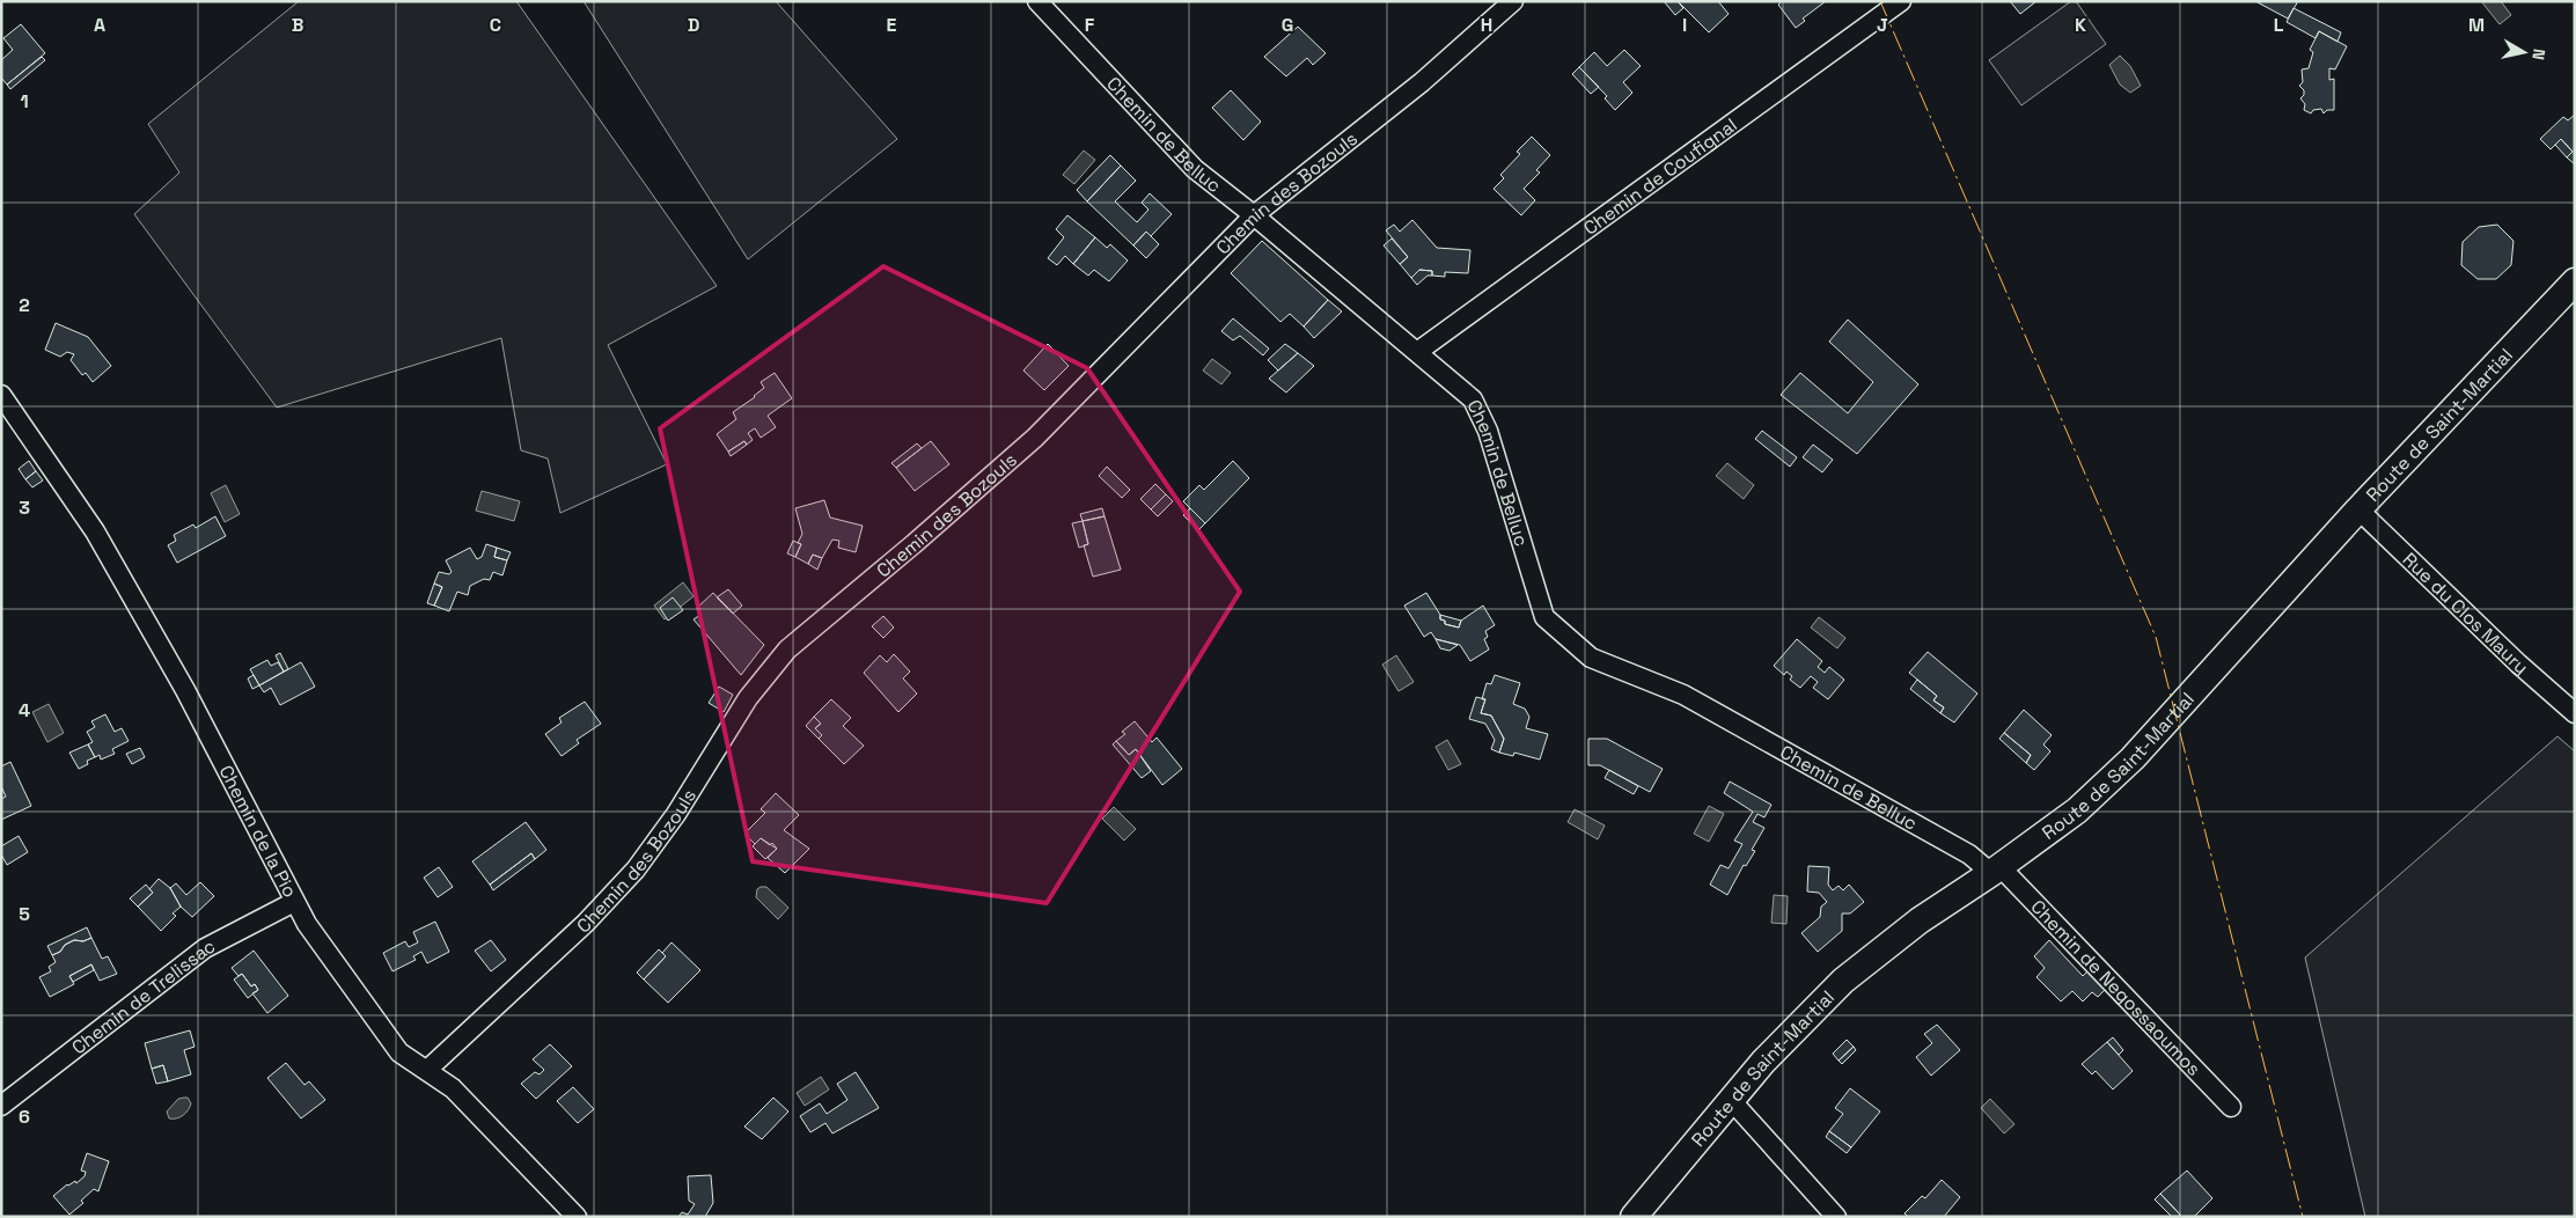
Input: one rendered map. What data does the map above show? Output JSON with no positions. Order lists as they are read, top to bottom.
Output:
{
  "streets": {
    "main road": ["Route de Saint-Martial"],
    "street": [
      "Chemin de Belluc",
      "Chemin de Coufignal",
      "Chemin des Bozouls",
      "Rue du Clos Maury",
      "Chemin de la Pio",
      "Chemin de Negossaoumos",
      "Chemin de Trelissac"
    ]
  },
  "crossings": [
    ["Chemin de Belluc", "Chemin de Coufignal"],
    ["Chemin de Belluc", "Chemin des Bozouls"],
    ["Chemin de Belluc", "Route de Saint-Martial"],
    ["Chemin de Belluc", "Chemin de Negossaoumos"],
    ["Chemin des Bozouls", "Chemin de la Pio"],
    ["Route de Saint-Martial", "Rue du Clos Maury"],
    ["Route de Saint-Martial", "Chemin de Negossaoumos"],
    ["Chemin de la Pio", "Chemin de Trelissac"]
  ],
  "north": "right",
  "grid": {
    "columns": [
      "A",
      "B",
      "C",
      "D",
      "E",
      "F",
      "G",
      "H",
      "I",
      "J",
      "K",
      "L",
      "M"
    ],
    "rows": [
      "1",
      "2",
      "3",
      "4",
      "5",
      "6"
    ]
  }
}
